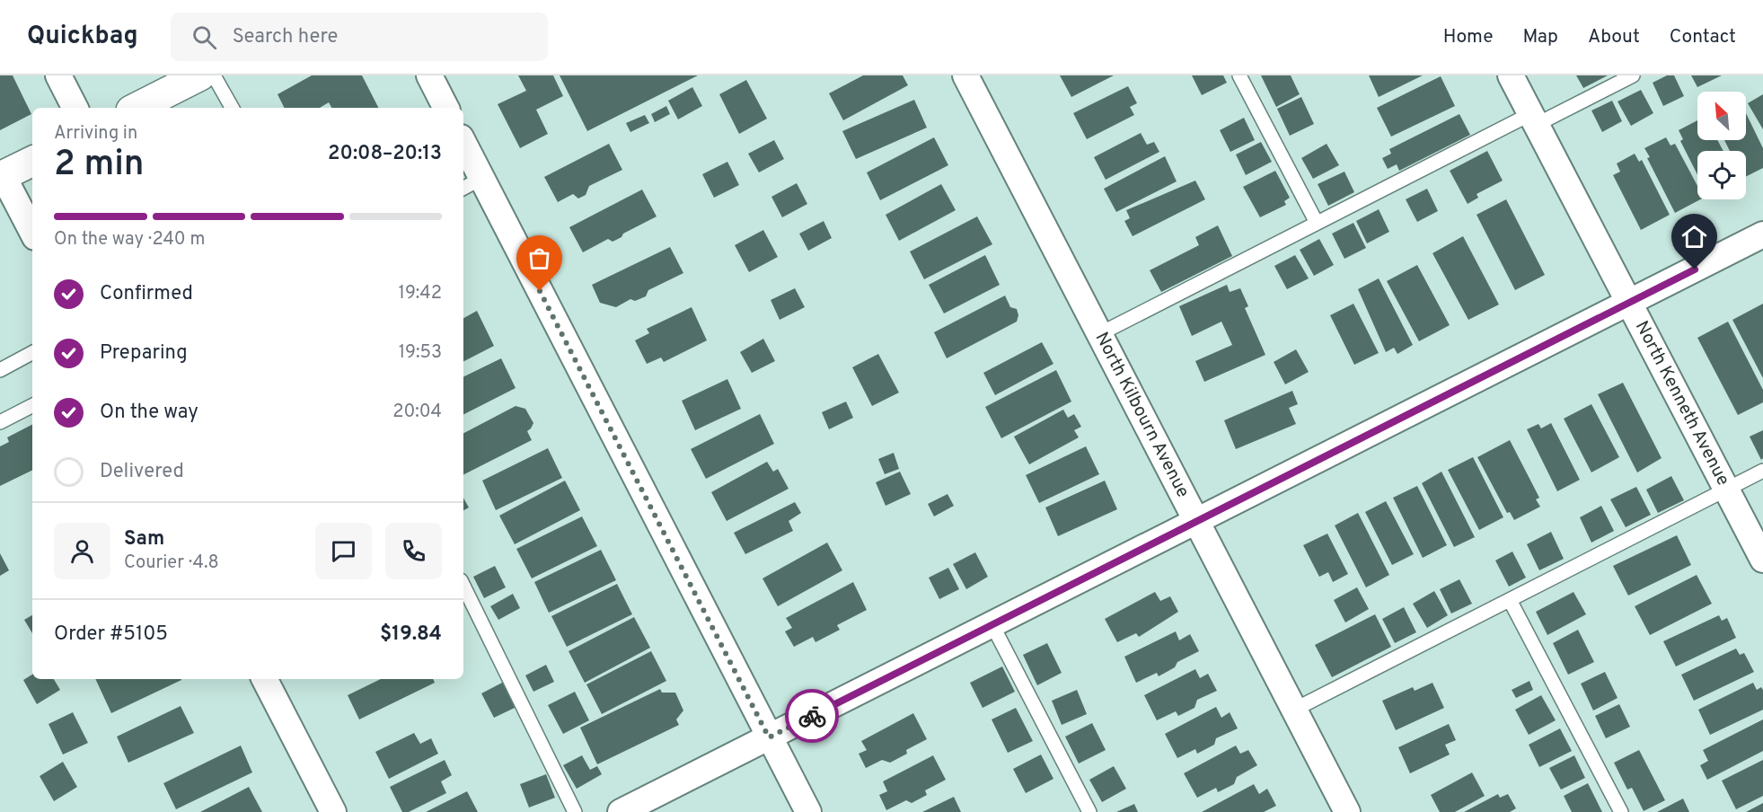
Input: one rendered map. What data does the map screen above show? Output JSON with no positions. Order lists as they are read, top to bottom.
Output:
{
  "streets": {
    "street": ["North Kenneth Avenue", "North Kilbourn Avenue"]
  },
  "north": "top left",
  "page": {
    "header": "Quickbag",
    "search": "Search here",
    "nav": [
      "Home",
      "Map",
      "About",
      "Contact"
    ],
    "heading": ["2 min", "Arriving in", "20:08–20:13"],
    "panel": [
      "Sam",
      "Courier · 4.8",
      "Order #5105",
      "$19.84"
    ],
    "bar": "On the way · 240 m",
    "list": [
      ["Confirmed", "19:42"],
      ["Preparing", "19:53"],
      ["On the way", "20:04"],
      "Delivered"
    ]
  }
}
